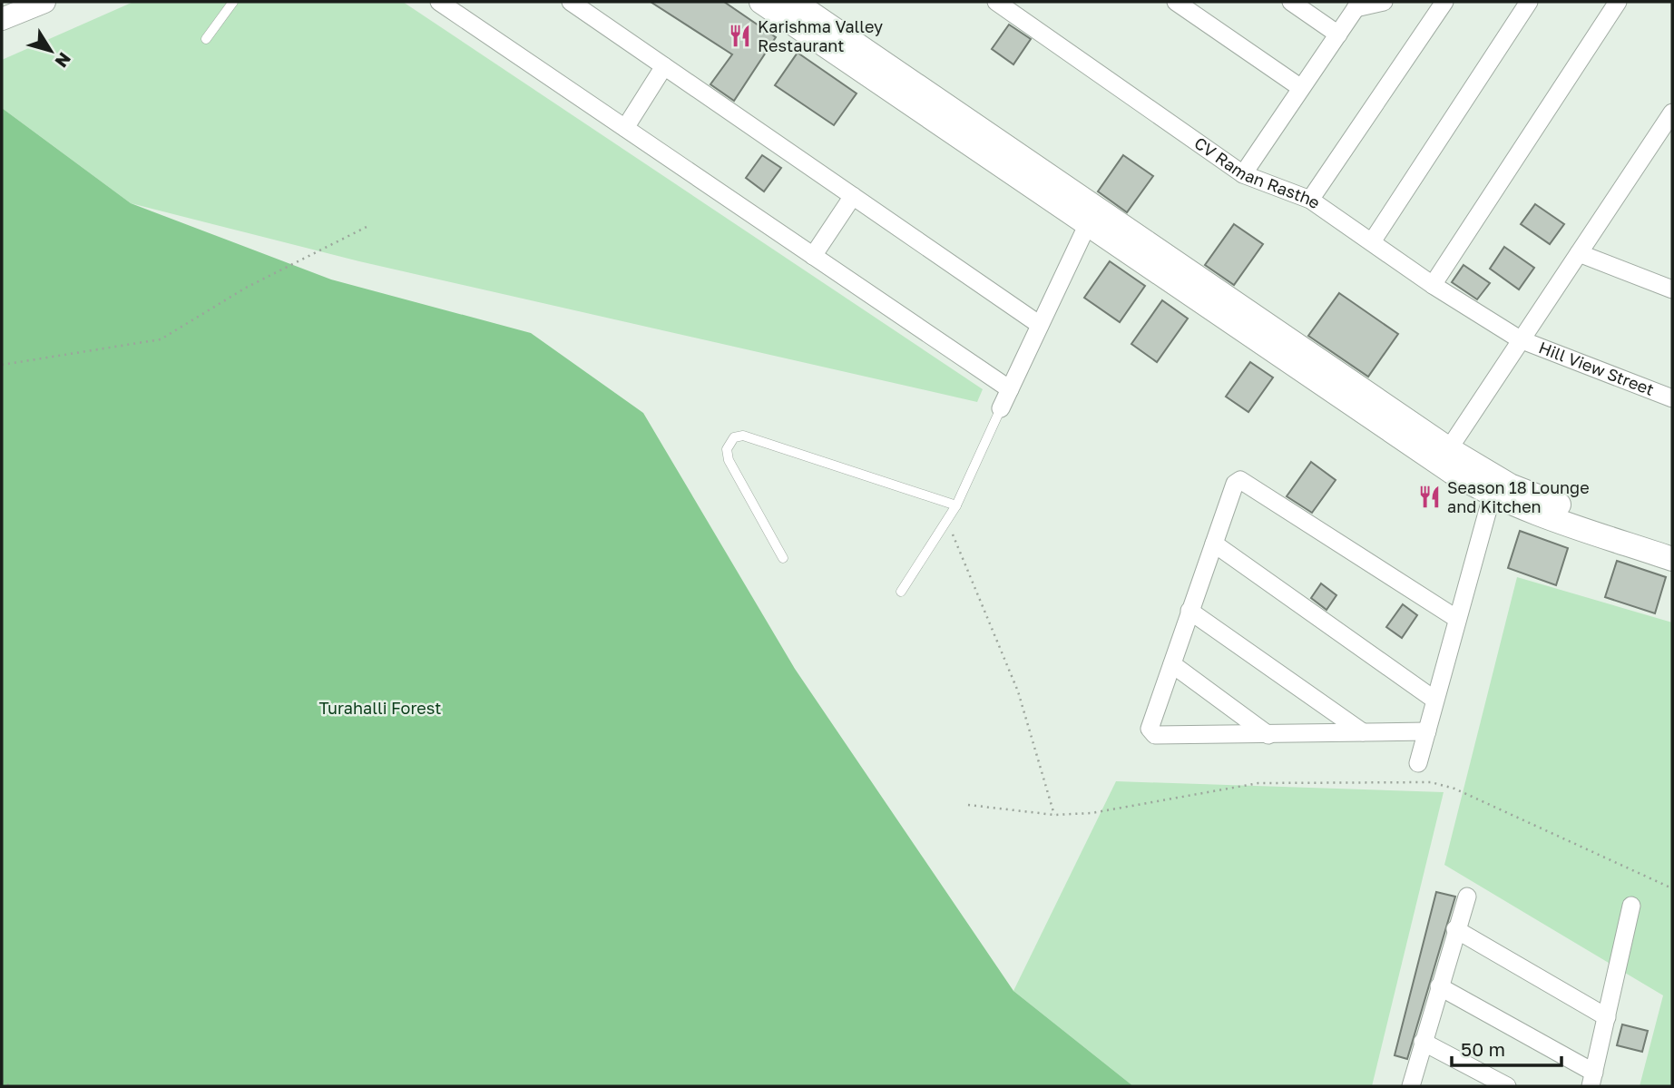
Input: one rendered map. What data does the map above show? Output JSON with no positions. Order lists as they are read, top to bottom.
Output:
{
  "streets": {
    "street": ["CV Raman Rasthe", "Hill View Street"]
  },
  "crossings": [
    ["CV Raman Rasthe", "Hill View Street"]
  ],
  "parks": ["Turahalli Forest"],
  "places": {
    "restaurant": ["Karishma Valley Restaurant", "Season 18 Lounge and Kitchen"]
  },
  "scale_bar": "50 m",
  "north": "bottom right"
}
